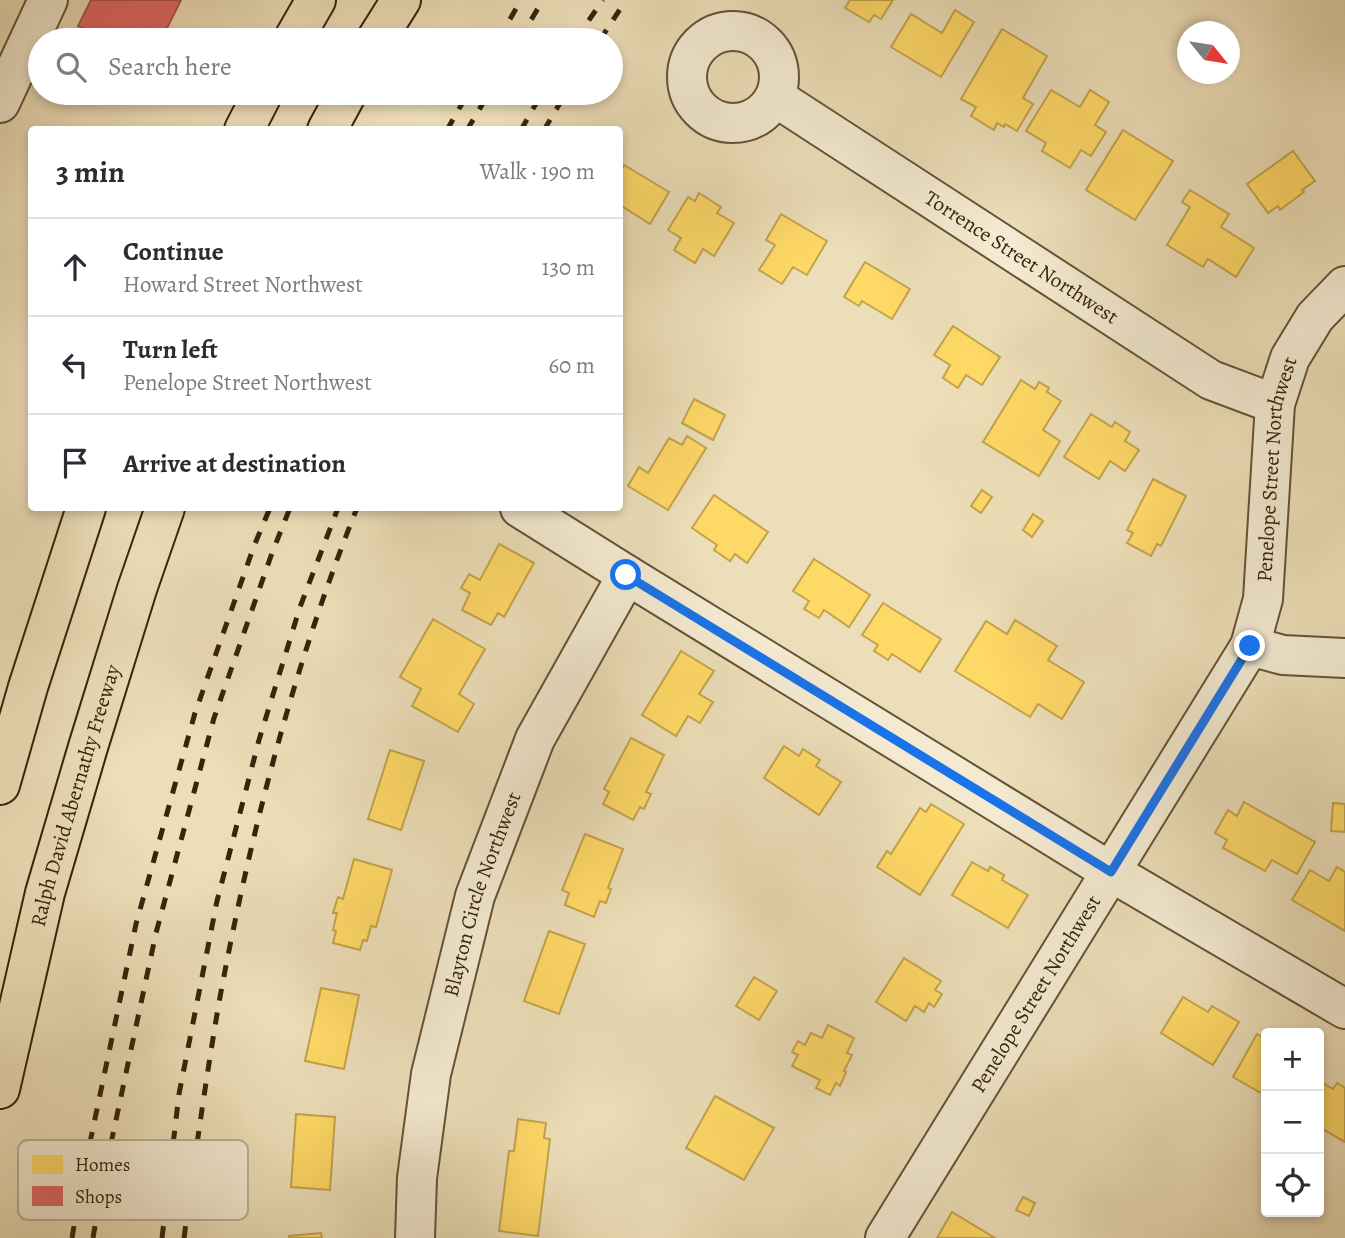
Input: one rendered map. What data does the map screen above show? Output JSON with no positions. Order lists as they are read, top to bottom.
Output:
{
  "streets": {
    "highway": ["Ralph David Abernathy Freeway"],
    "street": ["Torrence Street Northwest", "Penelope Street Northwest", "Blayton Circle Northwest"]
  },
  "crossings": [
    ["Torrence Street Northwest", "Penelope Street Northwest"]
  ],
  "legend": ["Homes", "Shops"],
  "north": "bottom right",
  "page": {
    "search": "Search here",
    "heading": ["3 min", "Walk · 190 m"],
    "list": [
      ["Continue", "Howard Street Northwest", "130 m"],
      ["Turn left", "Penelope Street Northwest", "60 m"],
      "Arrive at destination"
    ],
    "map_buttons": ["+", "−"]
  }
}
